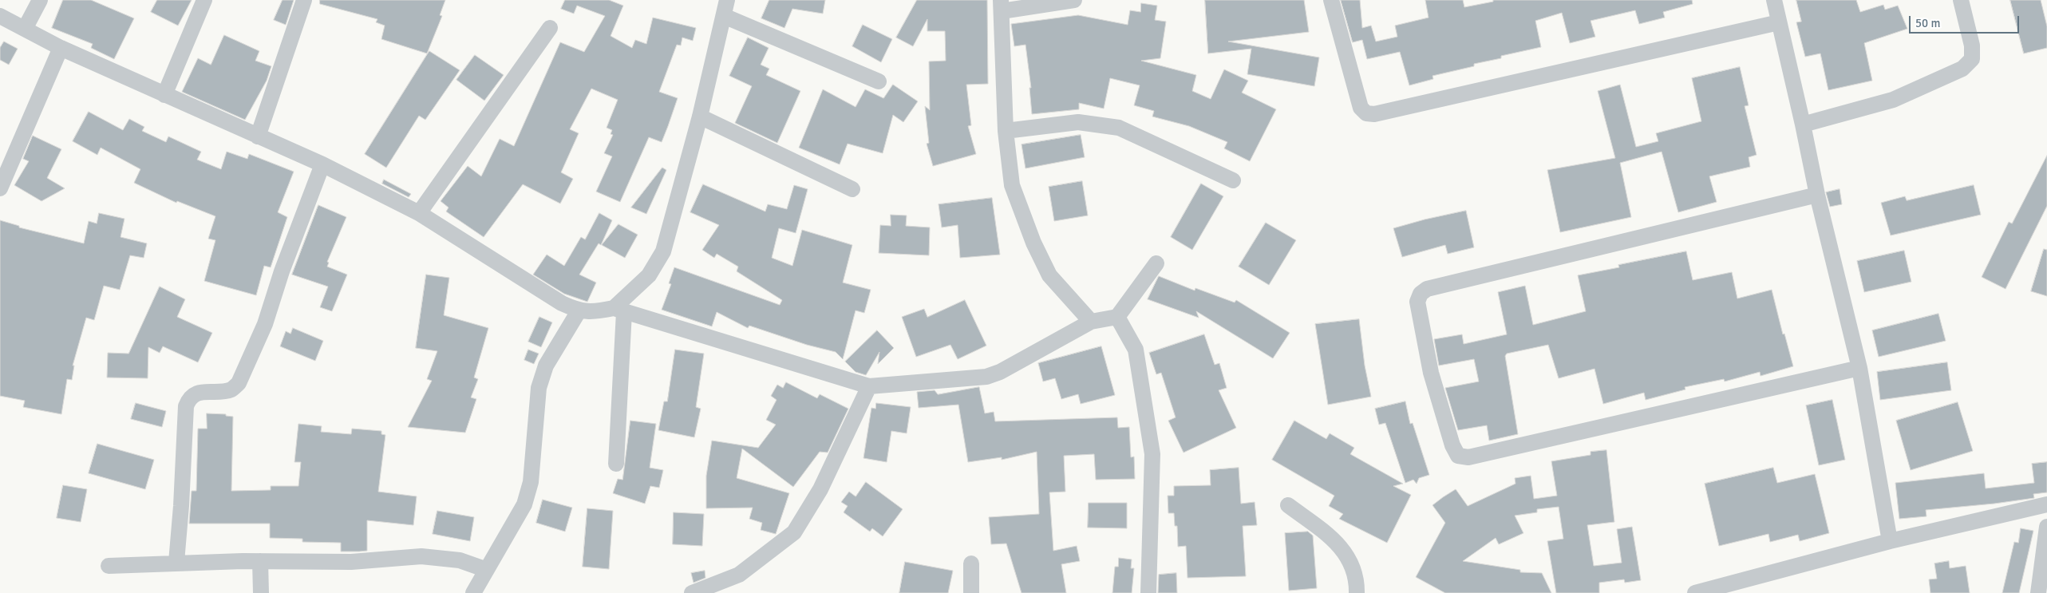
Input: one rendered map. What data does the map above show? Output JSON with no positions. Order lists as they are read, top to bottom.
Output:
{
  "scale_bar": "50 m"
}
